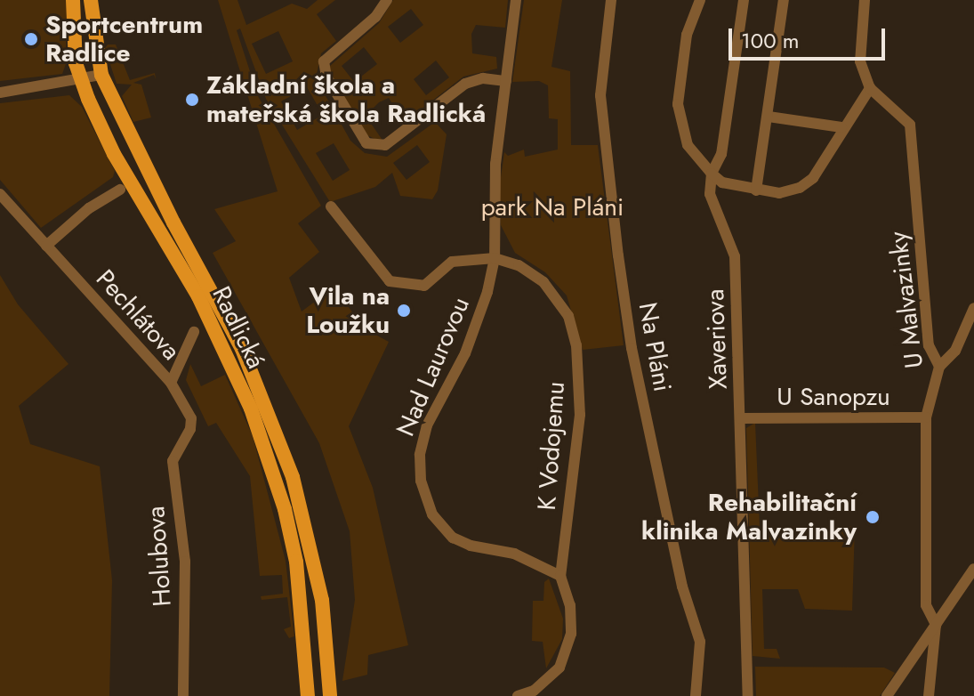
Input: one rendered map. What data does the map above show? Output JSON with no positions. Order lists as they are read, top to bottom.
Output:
{
  "streets": {
    "main road": ["Radlická"],
    "street": [
      "U Malvazinky",
      "Pechlátova",
      "Xaveriova",
      "Na Pláni",
      "Nad Laurovou",
      "U Sanopzu",
      "K Vodojemu",
      "Holubova"
    ]
  },
  "crossings": [
    ["U Malvazinky", "U Sanopzu"],
    ["Pechlátova", "Holubova"],
    ["Xaveriova", "U Sanopzu"],
    ["Nad Laurovou", "K Vodojemu"]
  ],
  "parks": ["park Na Pláni"],
  "places": [
    "Sportcentrum Radlice",
    "Základní škola a mateřská škola Radlická",
    "Vila na Loužku",
    "Rehabilitační klinika Malvazinky"
  ],
  "scale_bar": "100 m"
}
